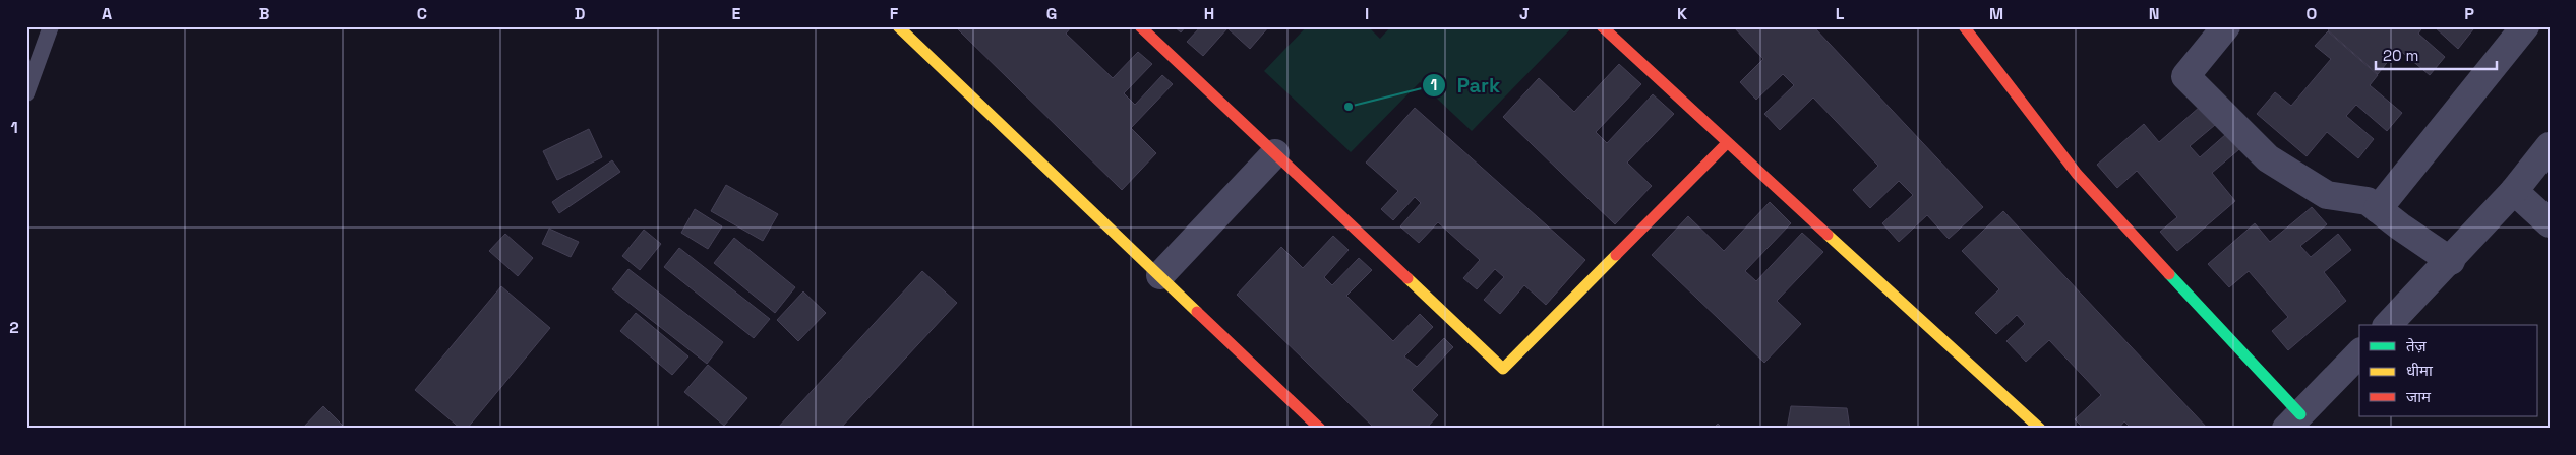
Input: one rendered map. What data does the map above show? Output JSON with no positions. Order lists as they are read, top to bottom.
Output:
{
  "places": ["Park"],
  "legend": ["तेज़", "धीमा", "जाम"],
  "scale_bar": "20 m",
  "grid": {
    "columns": [
      "A",
      "B",
      "C",
      "D",
      "E",
      "F",
      "G",
      "H",
      "I",
      "J",
      "K",
      "L",
      "M",
      "N",
      "O",
      "P"
    ],
    "rows": ["1", "2"]
  }
}
